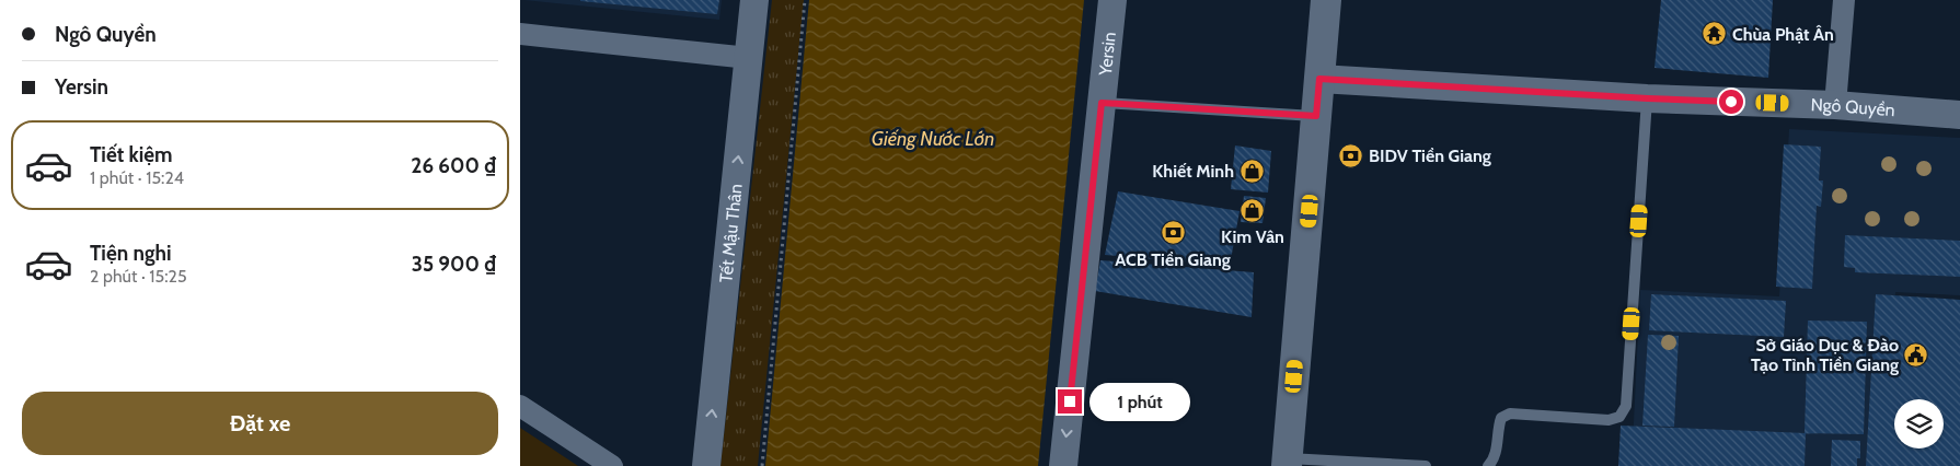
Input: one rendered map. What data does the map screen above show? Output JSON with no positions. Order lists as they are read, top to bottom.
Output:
{
  "streets": {
    "street": ["Yersin", "Ngô Quyền", "Tết Mậu Thân"]
  },
  "one_way": ["Yersin", "Tết Mậu Thân"],
  "water": ["Giếng Nước Lớn"],
  "places": {
    "temple": ["Chùa Phật Ân"],
    "bank": ["BIDV Tiền Giang", "ACB Tiền Giang"],
    "shop": ["Khiết Minh", "Kim Vân"],
    "public building": ["Sở Giáo Dục & Đào Tạo Tỉnh Tiền Giang"]
  },
  "page": {
    "banner": ["Ngô Quyền", "Yersin"],
    "list": [
      {
        "name": "Tiết kiệm",
        "note": "1 phút · 15:24",
        "value": "26 600 ₫"
      },
      {
        "name": "Tiện nghi",
        "note": "2 phút · 15:25",
        "value": "35 900 ₫"
      }
    ],
    "buttons": "Đặt xe",
    "bubble": "1 phút"
  }
}
